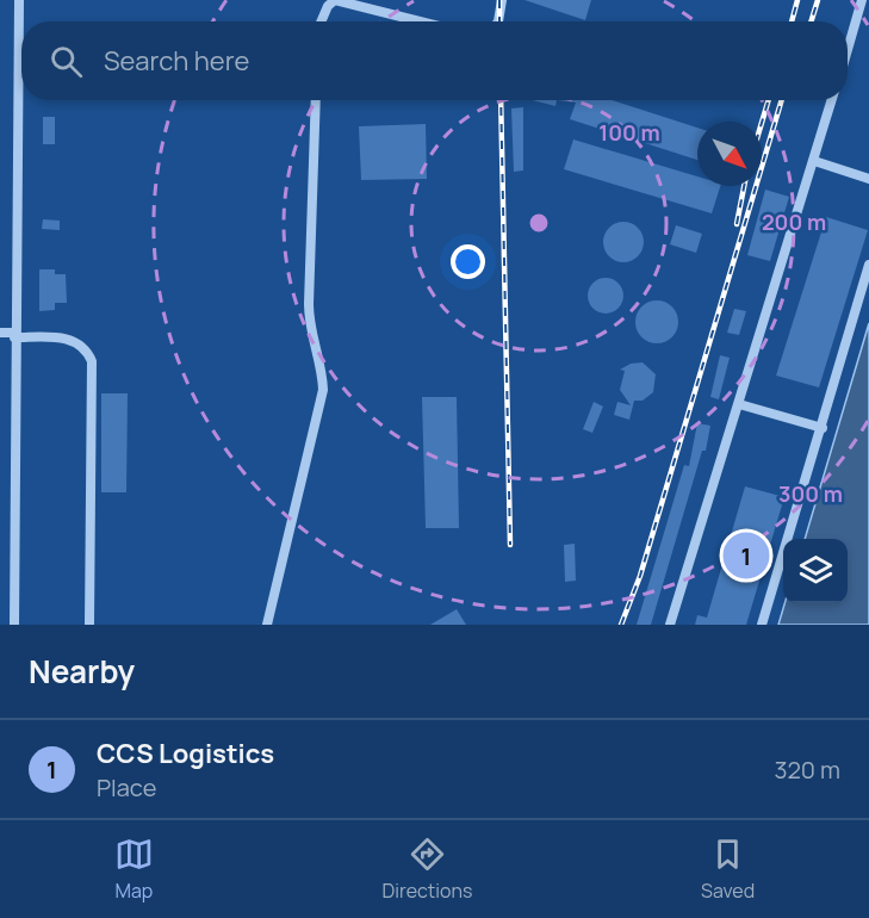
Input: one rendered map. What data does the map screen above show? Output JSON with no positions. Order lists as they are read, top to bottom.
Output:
{
  "north": "bottom right",
  "page": {
    "search": "Search here",
    "pins": "1",
    "heading": "Nearby",
    "list": [
      {
        "mark": "1",
        "name": "CCS Logistics",
        "note": "Place",
        "value": "320 m"
      }
    ],
    "nav": ["Map", "Directions", "Saved"]
  },
  "rings": ["100 m", "200 m", "300 m"]
}
